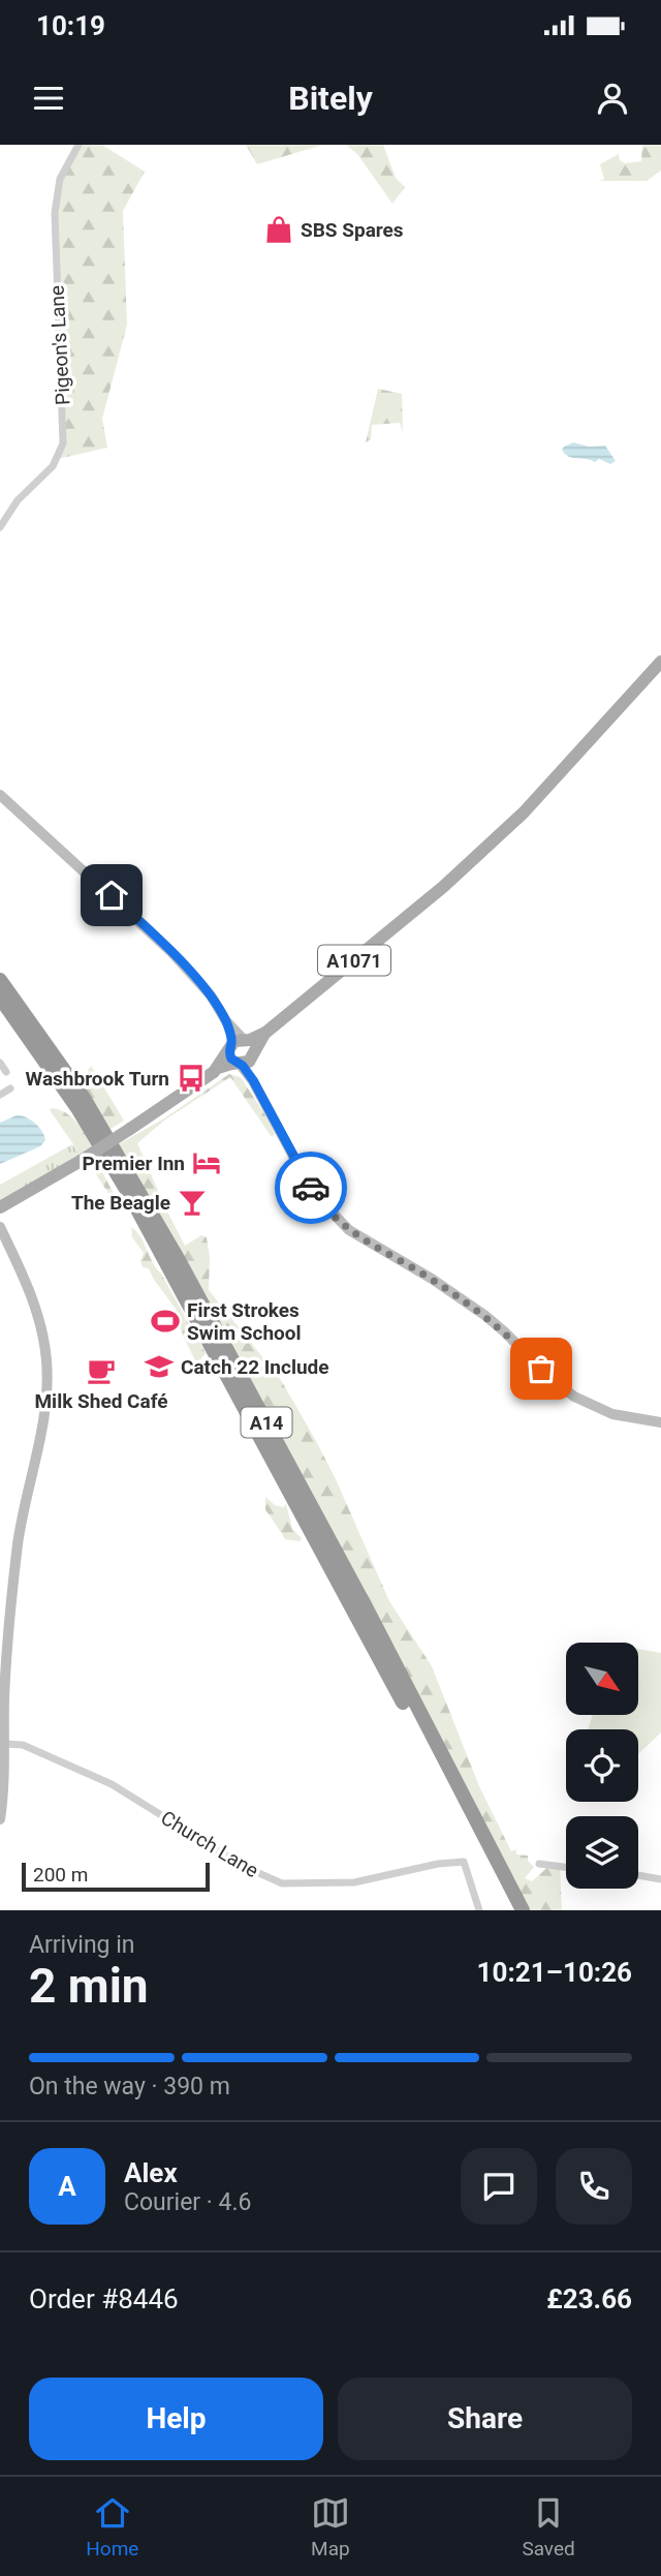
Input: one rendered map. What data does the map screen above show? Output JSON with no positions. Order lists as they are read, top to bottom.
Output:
{
  "streets": {
    "highway": ["A14"],
    "main road": ["A1071"],
    "street": ["Pigeon's Lane", "Church Lane"]
  },
  "places": {
    "shop": ["SBS Spares"],
    "bus stop": ["Washbrook Turn"],
    "hotel": ["Premier Inn"],
    "bar": ["The Beagle"],
    "sports": ["First Strokes Swim School"],
    "school or university": ["Catch 22 Include"],
    "cafe": ["Milk Shed Café"]
  },
  "scale_bar": "200 m",
  "north": "bottom right",
  "page": {
    "status": "10:19",
    "header": "Bitely",
    "scale": "200 m",
    "heading": ["2 min", "Arriving in", "10:21–10:26"],
    "panel": [
      "Alex",
      "Courier · 4.6",
      "Order #8446",
      "£23.66"
    ],
    "bar": "On the way · 390 m",
    "round": "A",
    "buttons": ["Help", "Share"],
    "tabs": ["Home", "Map", "Saved"]
  }
}
